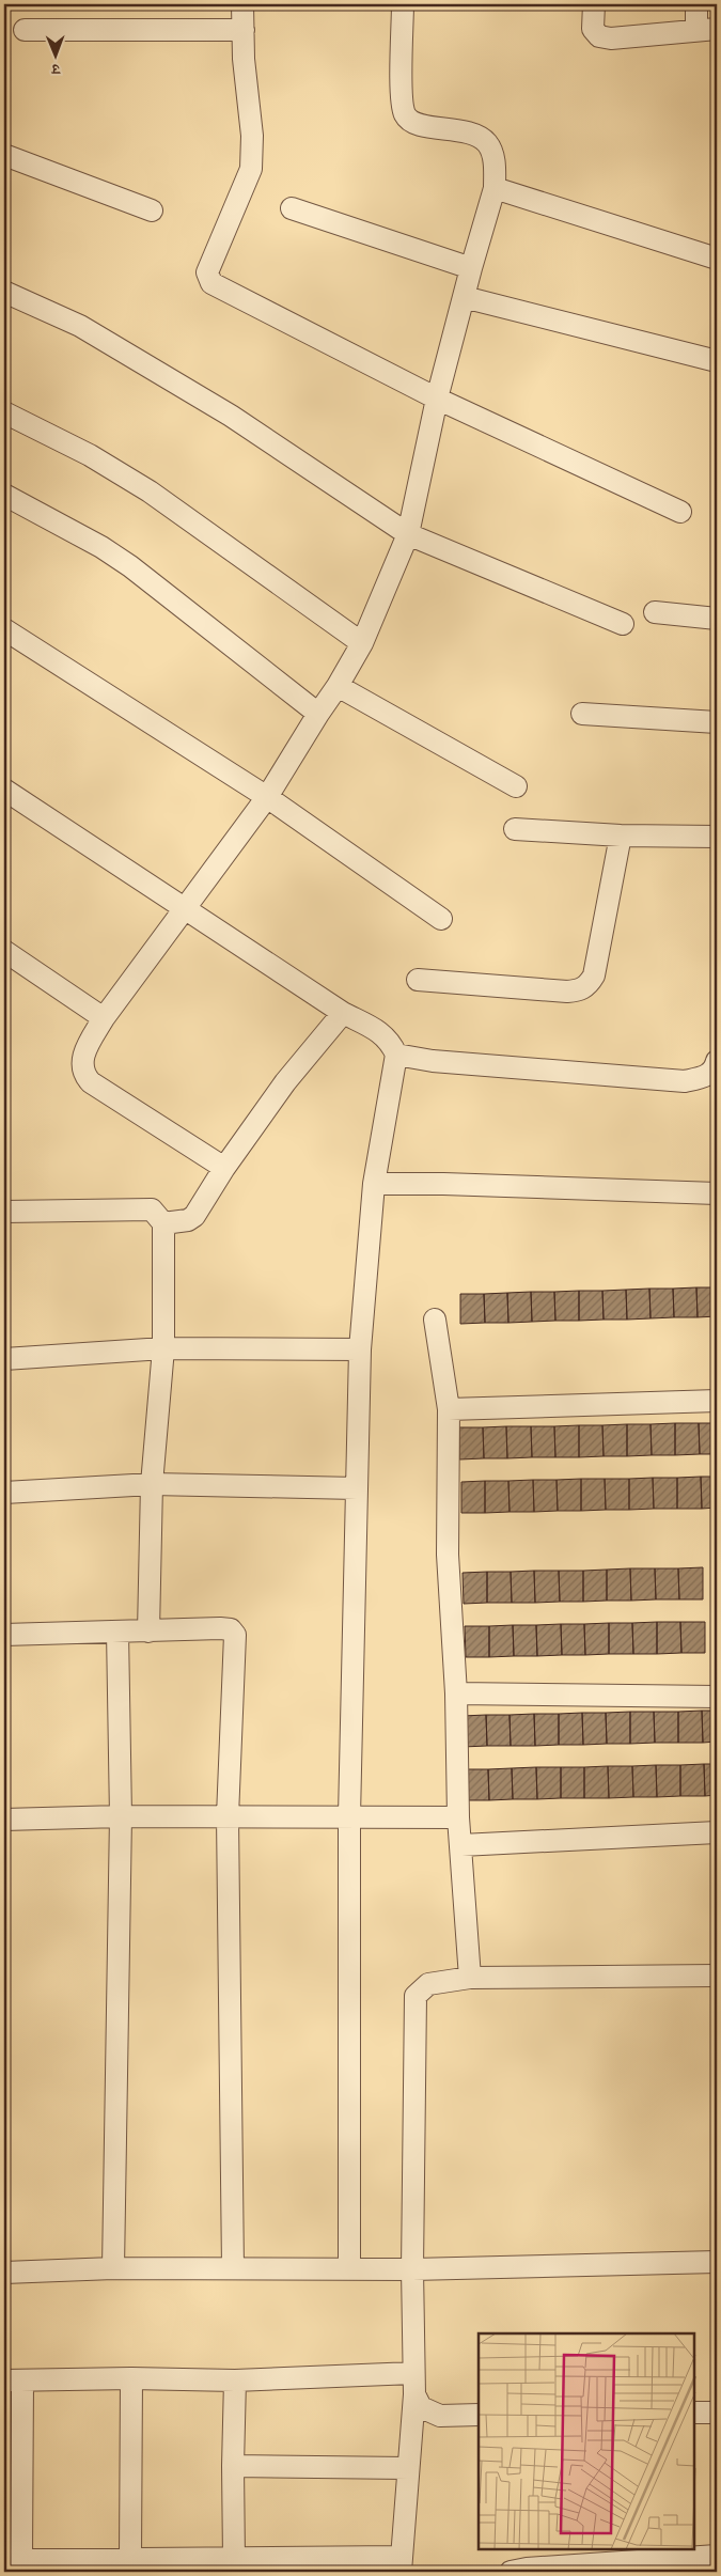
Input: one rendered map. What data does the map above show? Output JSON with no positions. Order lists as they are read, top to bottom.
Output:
{
  "north": "bottom"
}
